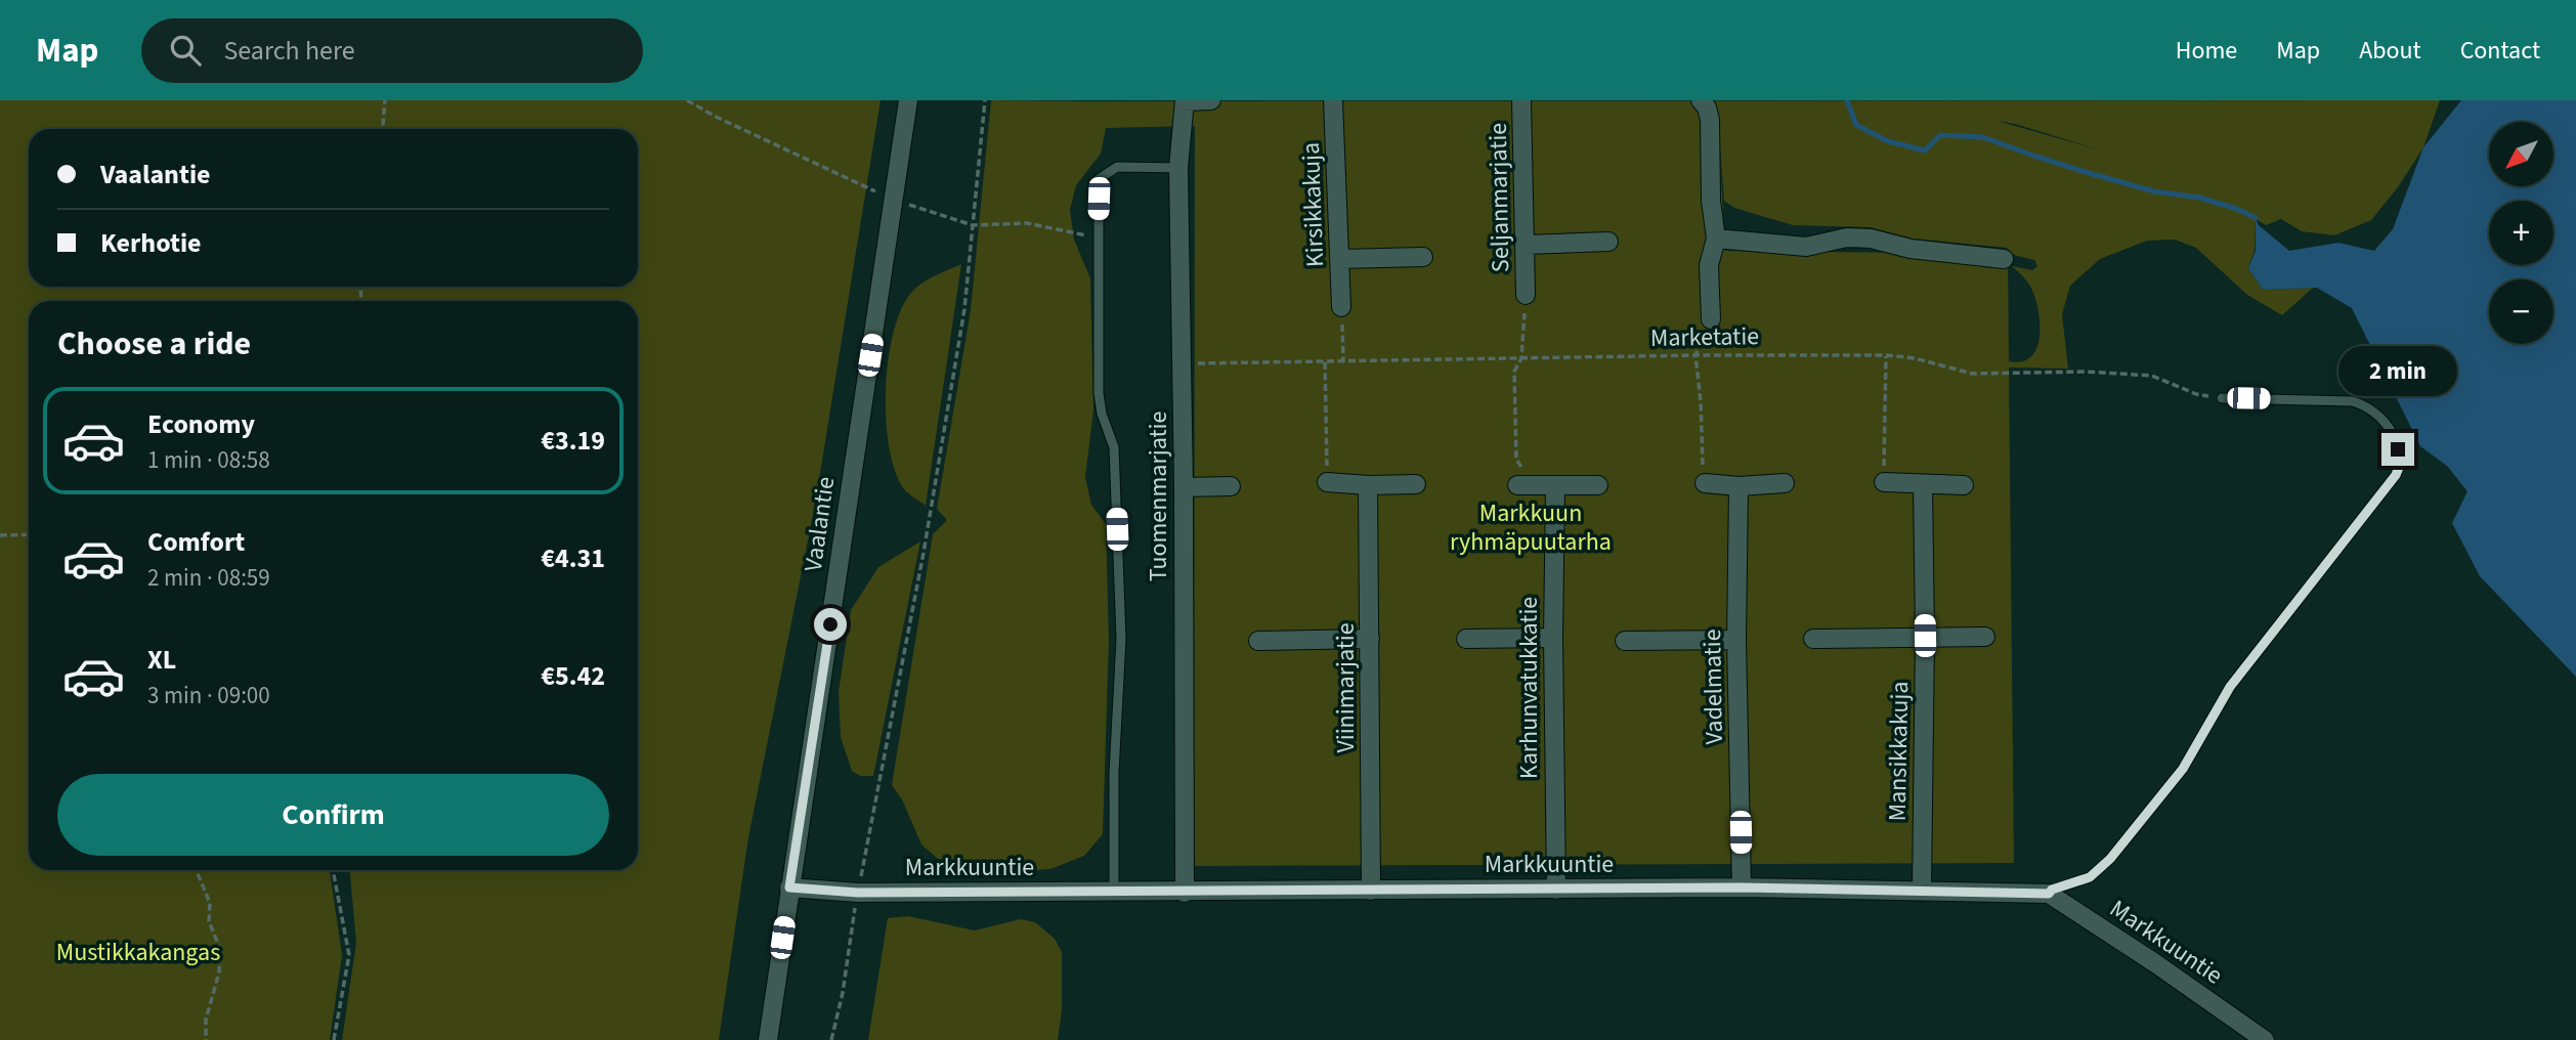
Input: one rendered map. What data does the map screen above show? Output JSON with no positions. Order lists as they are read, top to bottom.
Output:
{
  "streets": {
    "street": [
      "Seljanmarjatie",
      "Kirsikkakuja",
      "Tuomenmarjatie",
      "Vaalantie",
      "Vadelmatie",
      "Viinimarjatie",
      "Karhunvatukkatie",
      "Mansikkakuja",
      "Markkuuntie"
    ],
    "path": ["Marketatie"]
  },
  "crossings": [
    ["Marketatie", "Tuomenmarjatie"],
    ["Tuomenmarjatie", "Markkuuntie"],
    ["Vaalantie", "Markkuuntie"],
    ["Vadelmatie", "Markkuuntie"],
    ["Viinimarjatie", "Markkuuntie"],
    ["Karhunvatukkatie", "Markkuuntie"],
    ["Mansikkakuja", "Markkuuntie"]
  ],
  "parks": ["Markkuun ryhmäpuutarha", "Mustikkakangas"],
  "north": "bottom left",
  "page": {
    "header": "Map",
    "search": "Search here",
    "nav": [
      "Home",
      "Map",
      "About",
      "Contact"
    ],
    "map_buttons": ["+", "−"],
    "banner": ["Vaalantie", "Kerhotie"],
    "heading": "Choose a ride",
    "bubble": "2 min",
    "list": [
      {
        "name": "Economy",
        "note": "1 min · 08:58",
        "value": "€3.19"
      },
      {
        "name": "Comfort",
        "note": "2 min · 08:59",
        "value": "€4.31"
      },
      {
        "name": "XL",
        "note": "3 min · 09:00",
        "value": "€5.42"
      }
    ],
    "buttons": "Confirm"
  }
}
